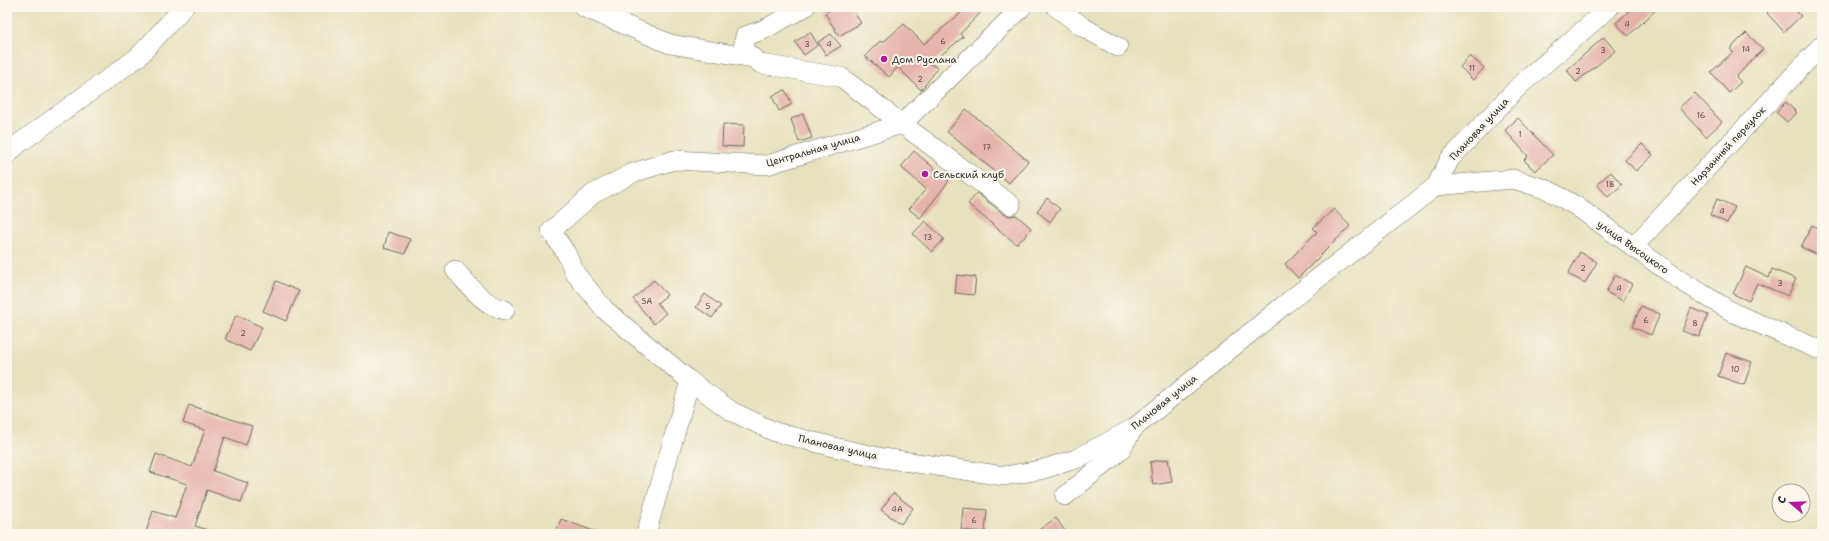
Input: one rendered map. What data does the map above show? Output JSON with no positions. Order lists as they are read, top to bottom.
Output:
{
  "streets": {
    "street": [
      "Плановая улица",
      "Нарзанный переулок",
      "Центральная улица",
      "улица Высоцкого"
    ]
  },
  "crossings": [
    ["Плановая улица", "Центральная улица"],
    ["Плановая улица", "улица Высоцкого"],
    ["Нарзанный переулок", "улица Высоцкого"]
  ],
  "places": ["Дом Руслана", "Сельский клуб"],
  "house_numbers": [
    "4",
    "6",
    "3",
    "4",
    "14",
    "3",
    "11",
    "2",
    "2",
    "16",
    "1",
    "17",
    "18",
    "4",
    "13",
    "2",
    "3",
    "4",
    "5А",
    "5",
    "6",
    "8",
    "2",
    "10",
    "4А",
    "6"
  ],
  "north": "left"
}
